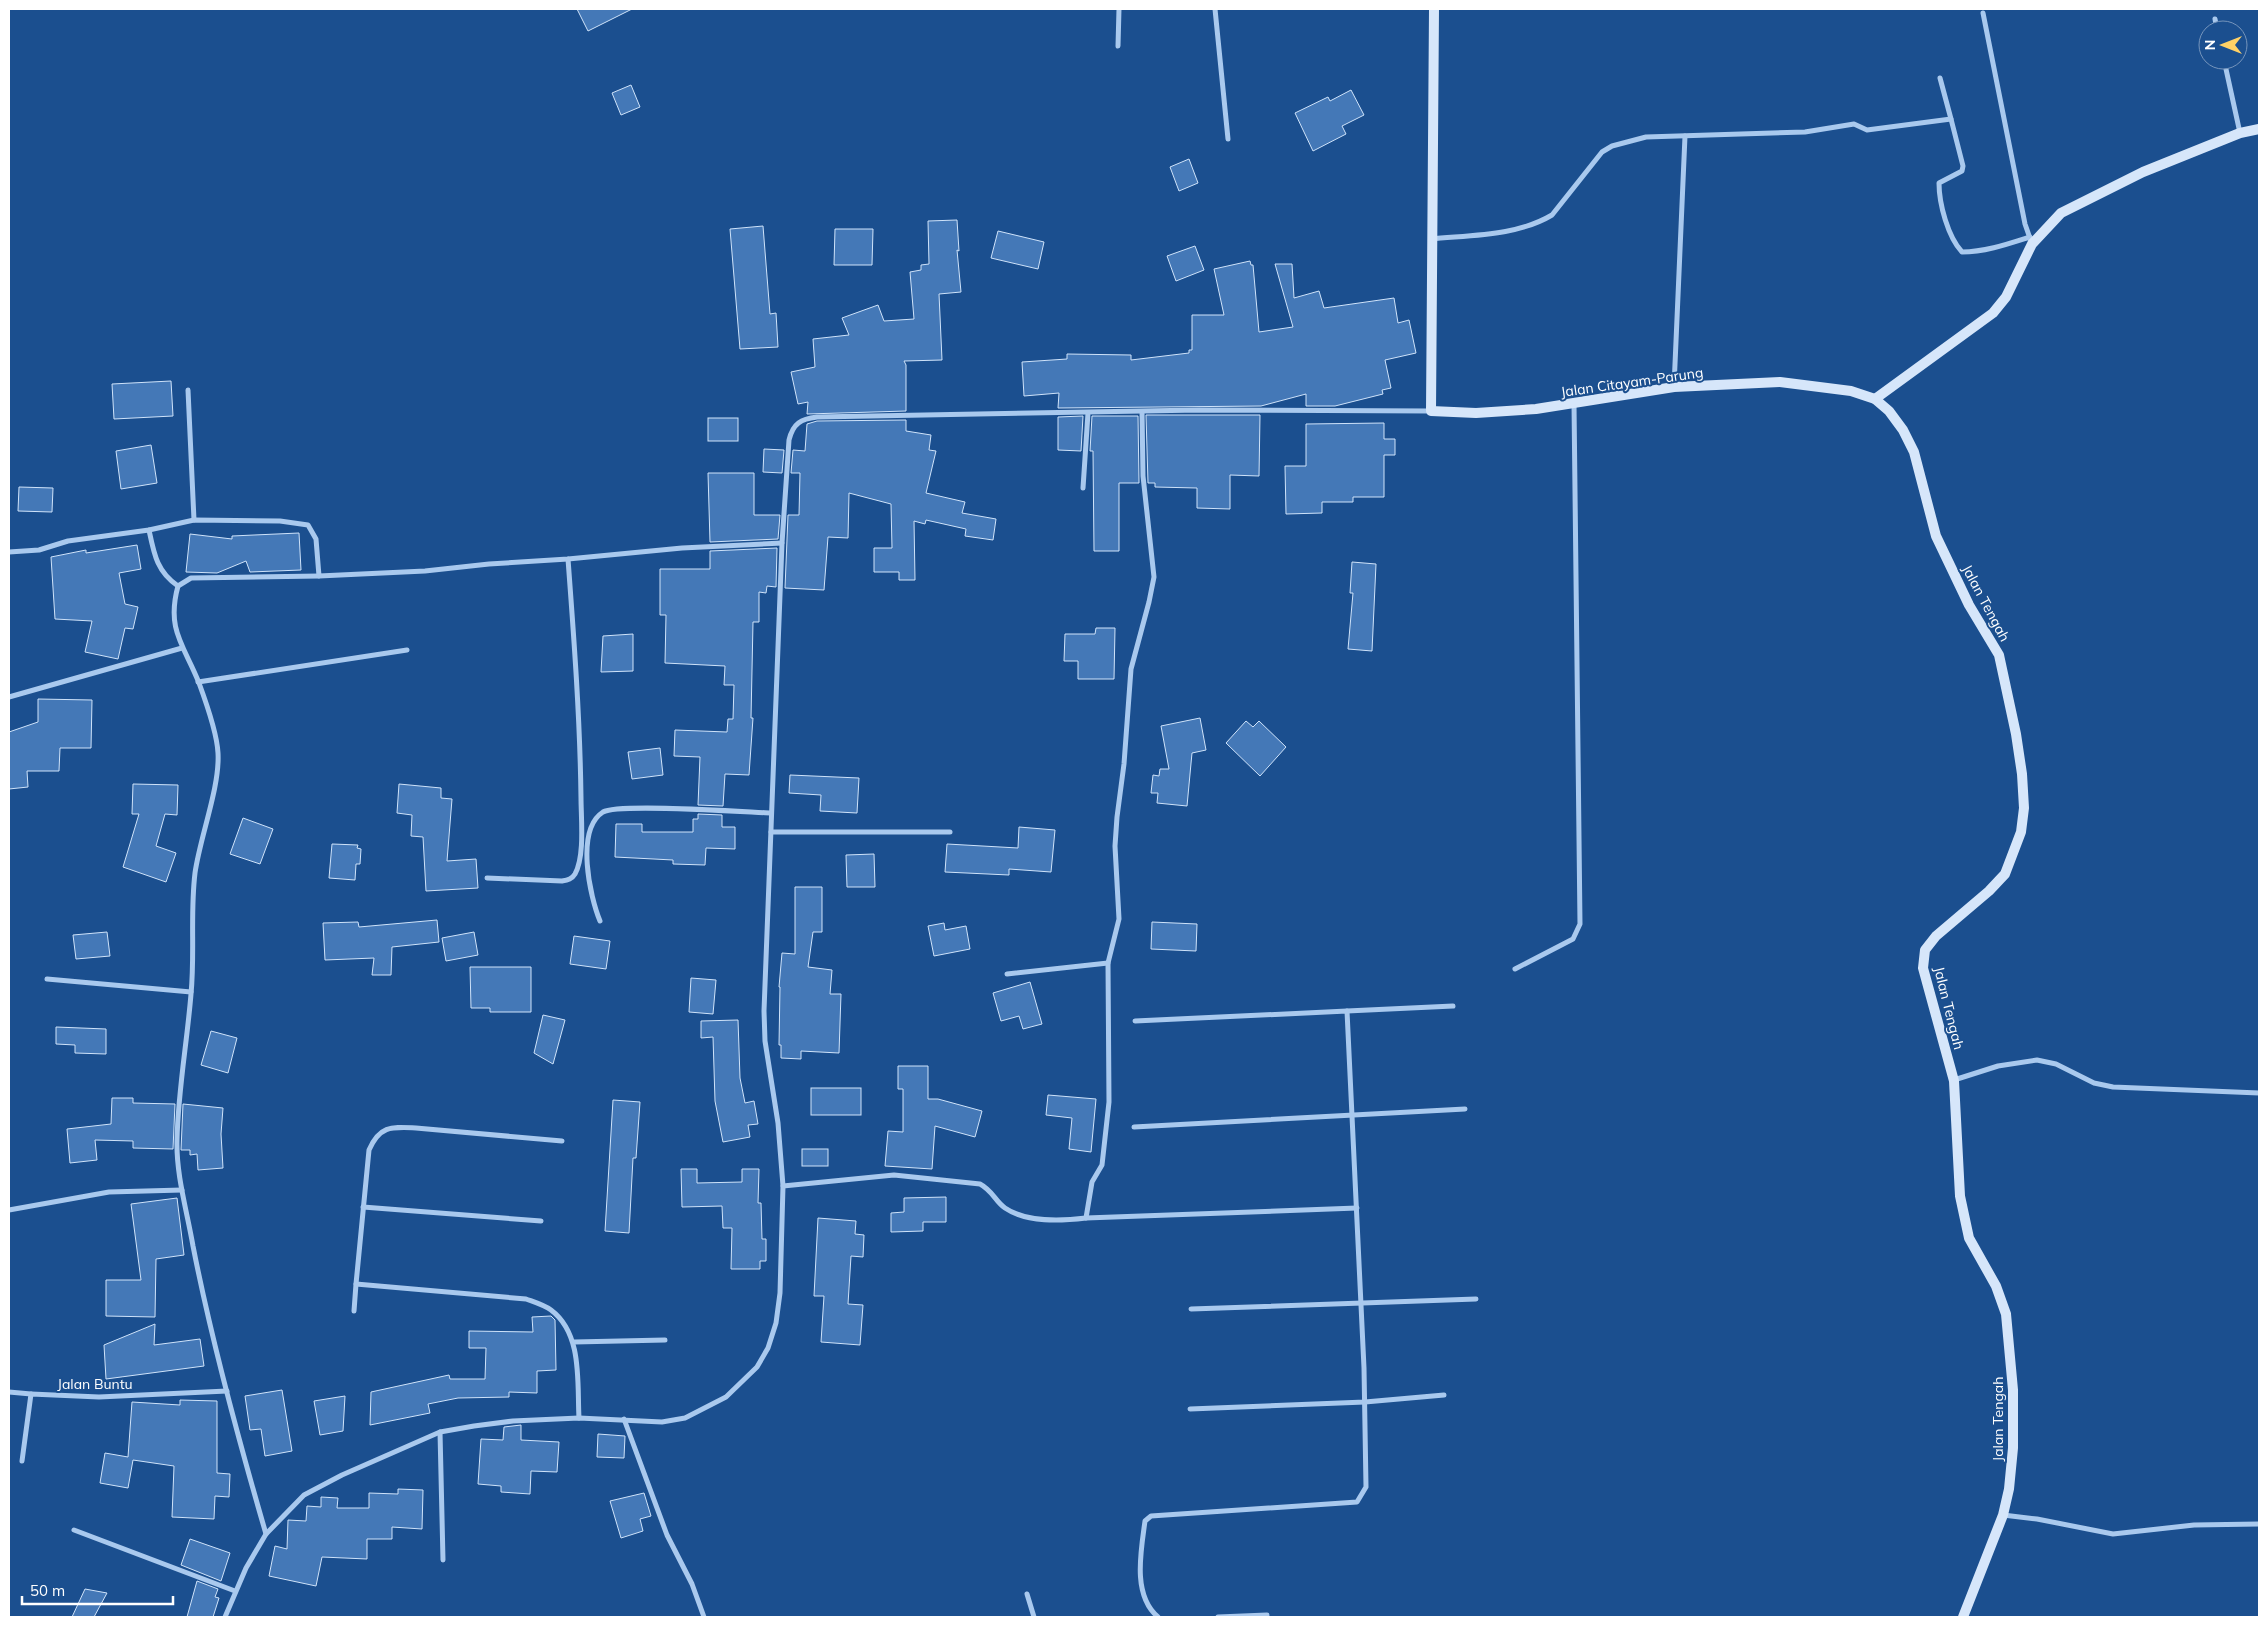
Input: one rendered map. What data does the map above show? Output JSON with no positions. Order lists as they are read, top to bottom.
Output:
{
  "streets": {
    "main road": ["Jalan Citayam-Parung", "Jalan Tengah"],
    "street": ["Jalan Buntu"]
  },
  "crossings": [
    ["Jalan Citayam-Parung", "Jalan Tengah"]
  ],
  "scale_bar": "50 m",
  "north": "left"
}
